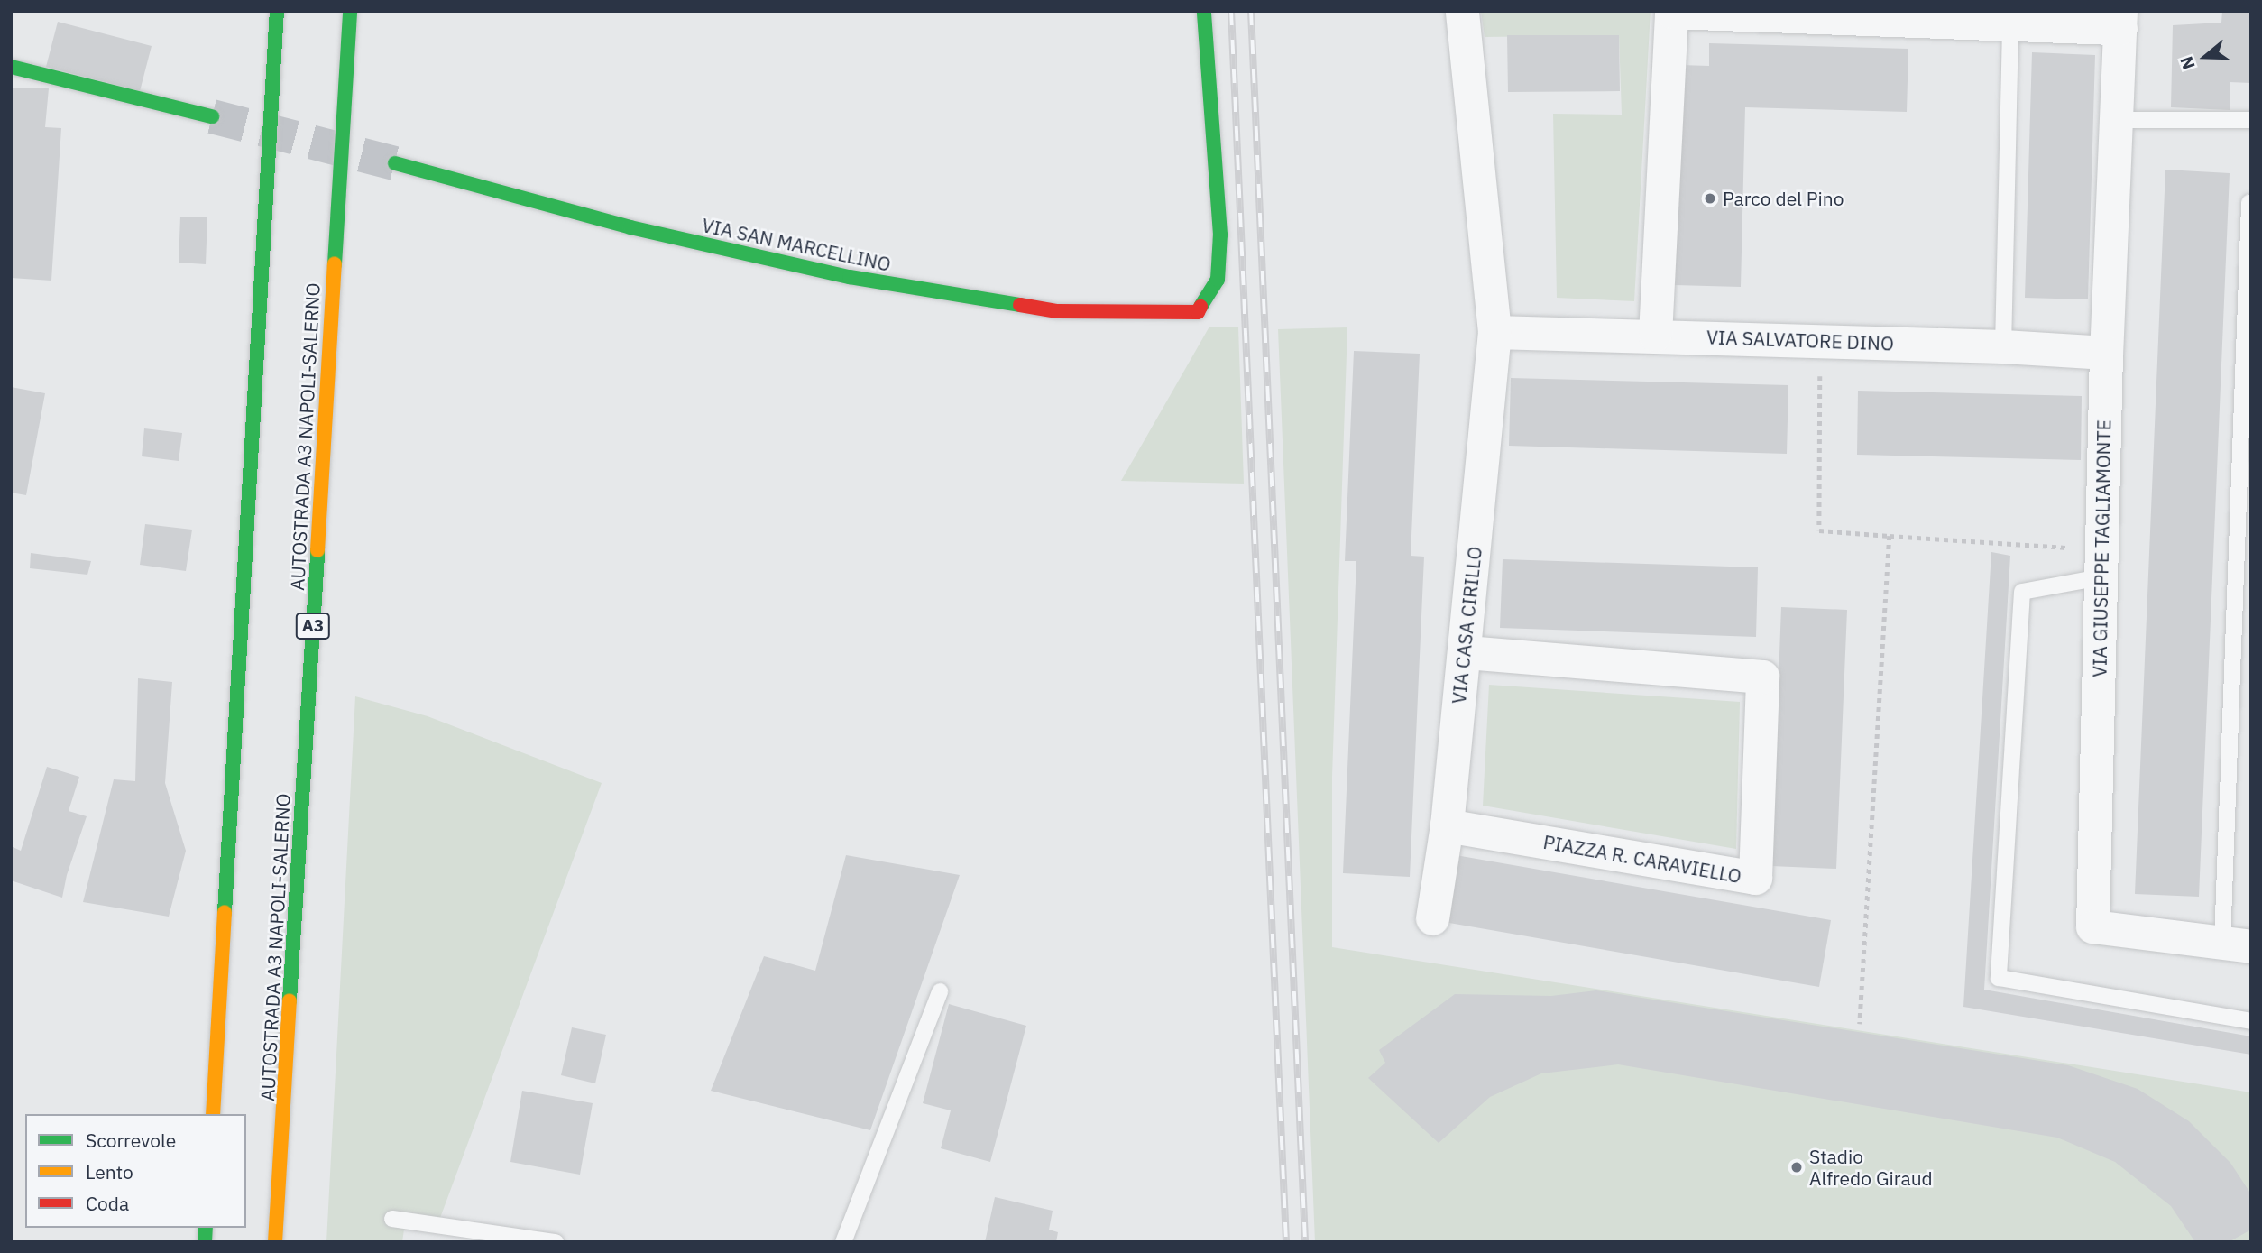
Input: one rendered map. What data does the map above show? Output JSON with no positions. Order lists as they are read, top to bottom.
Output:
{
  "streets": {
    "main road": ["VIA SAN MARCELLINO", "AUTOSTRADA A3 NAPOLI-SALERNO", "A3"],
    "street": [
      "VIA SALVATORE DINO",
      "VIA GIUSEPPE TAGLIAMONTE",
      "VIA CASA CIRILLO",
      "PIAZZA R. CARAVIELLO"
    ]
  },
  "crossings": [
    ["VIA SALVATORE DINO", "VIA GIUSEPPE TAGLIAMONTE"],
    ["VIA SALVATORE DINO", "VIA CASA CIRILLO"],
    ["VIA CASA CIRILLO", "PIAZZA R. CARAVIELLO"]
  ],
  "places": ["Parco del Pino", "Stadio Alfredo Giraud"],
  "legend": ["Scorrevole", "Lento", "Coda"],
  "north": "left"
}
